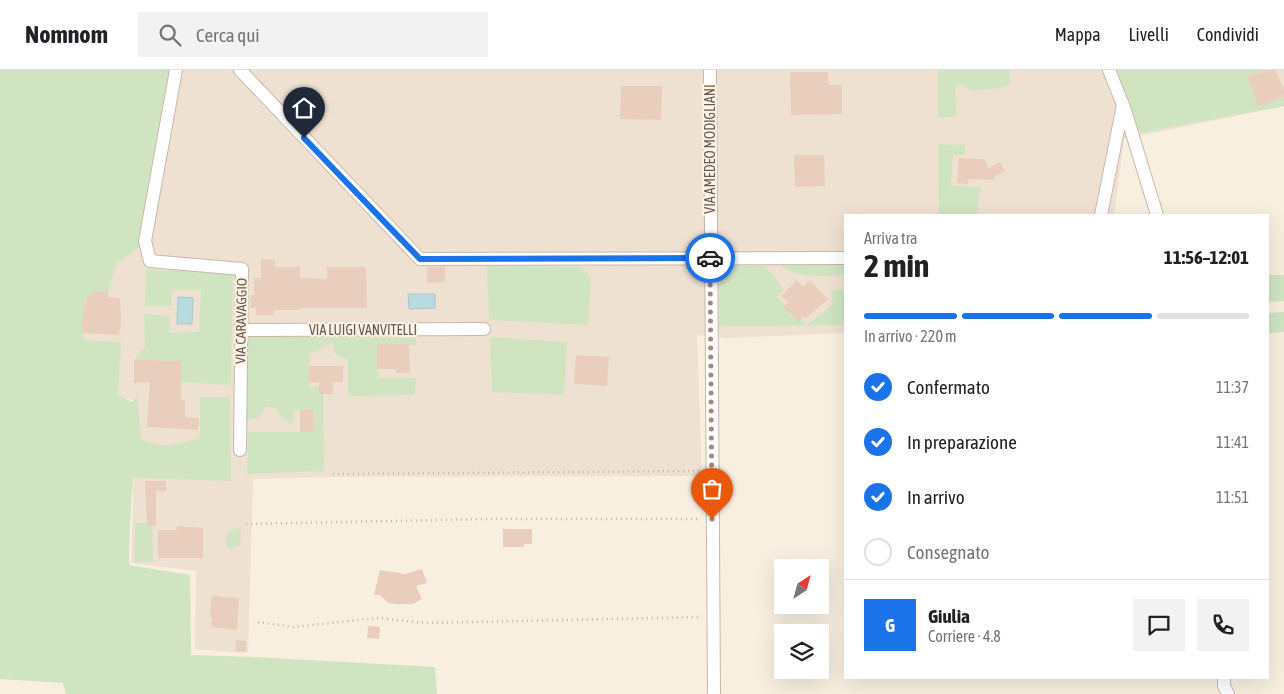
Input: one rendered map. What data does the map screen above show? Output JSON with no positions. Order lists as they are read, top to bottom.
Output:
{
  "streets": {
    "street": ["VIA AMEDEO MODIGLIANI", "VIA CARAVAGGIO", "VIA LUIGI VANVITELLI"]
  },
  "crossings": [
    ["VIA CARAVAGGIO", "VIA LUIGI VANVITELLI"]
  ],
  "north": "top right",
  "page": {
    "header": "Nomnom",
    "search": "Cerca qui",
    "nav": ["Mappa", "Livelli", "Condividi"],
    "heading": ["2 min", "Arriva tra", "11:56–12:01"],
    "panel": ["Giulia", "Corriere · 4.8"],
    "bar": "In arrivo · 220 m",
    "list": [
      ["Confermato", "11:37"],
      ["In preparazione", "11:41"],
      ["In arrivo", "11:51"],
      "Consegnato"
    ],
    "round": "G"
  }
}
